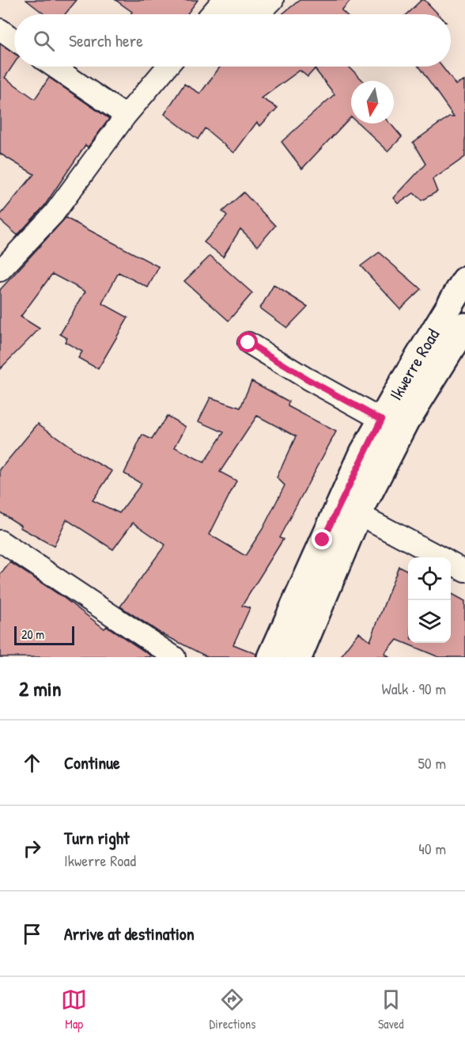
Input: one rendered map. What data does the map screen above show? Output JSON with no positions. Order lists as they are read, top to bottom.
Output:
{
  "streets": {
    "main road": ["Ikwerre Road"]
  },
  "scale_bar": "20 m",
  "north": "bottom",
  "page": {
    "search": "Search here",
    "scale": "20 m",
    "heading": ["2 min", "Walk · 90 m"],
    "list": [
      ["Continue", "50 m"],
      ["Turn right", "Ikwerre Road", "40 m"],
      "Arrive at destination"
    ],
    "nav": ["Map", "Directions", "Saved"]
  }
}
